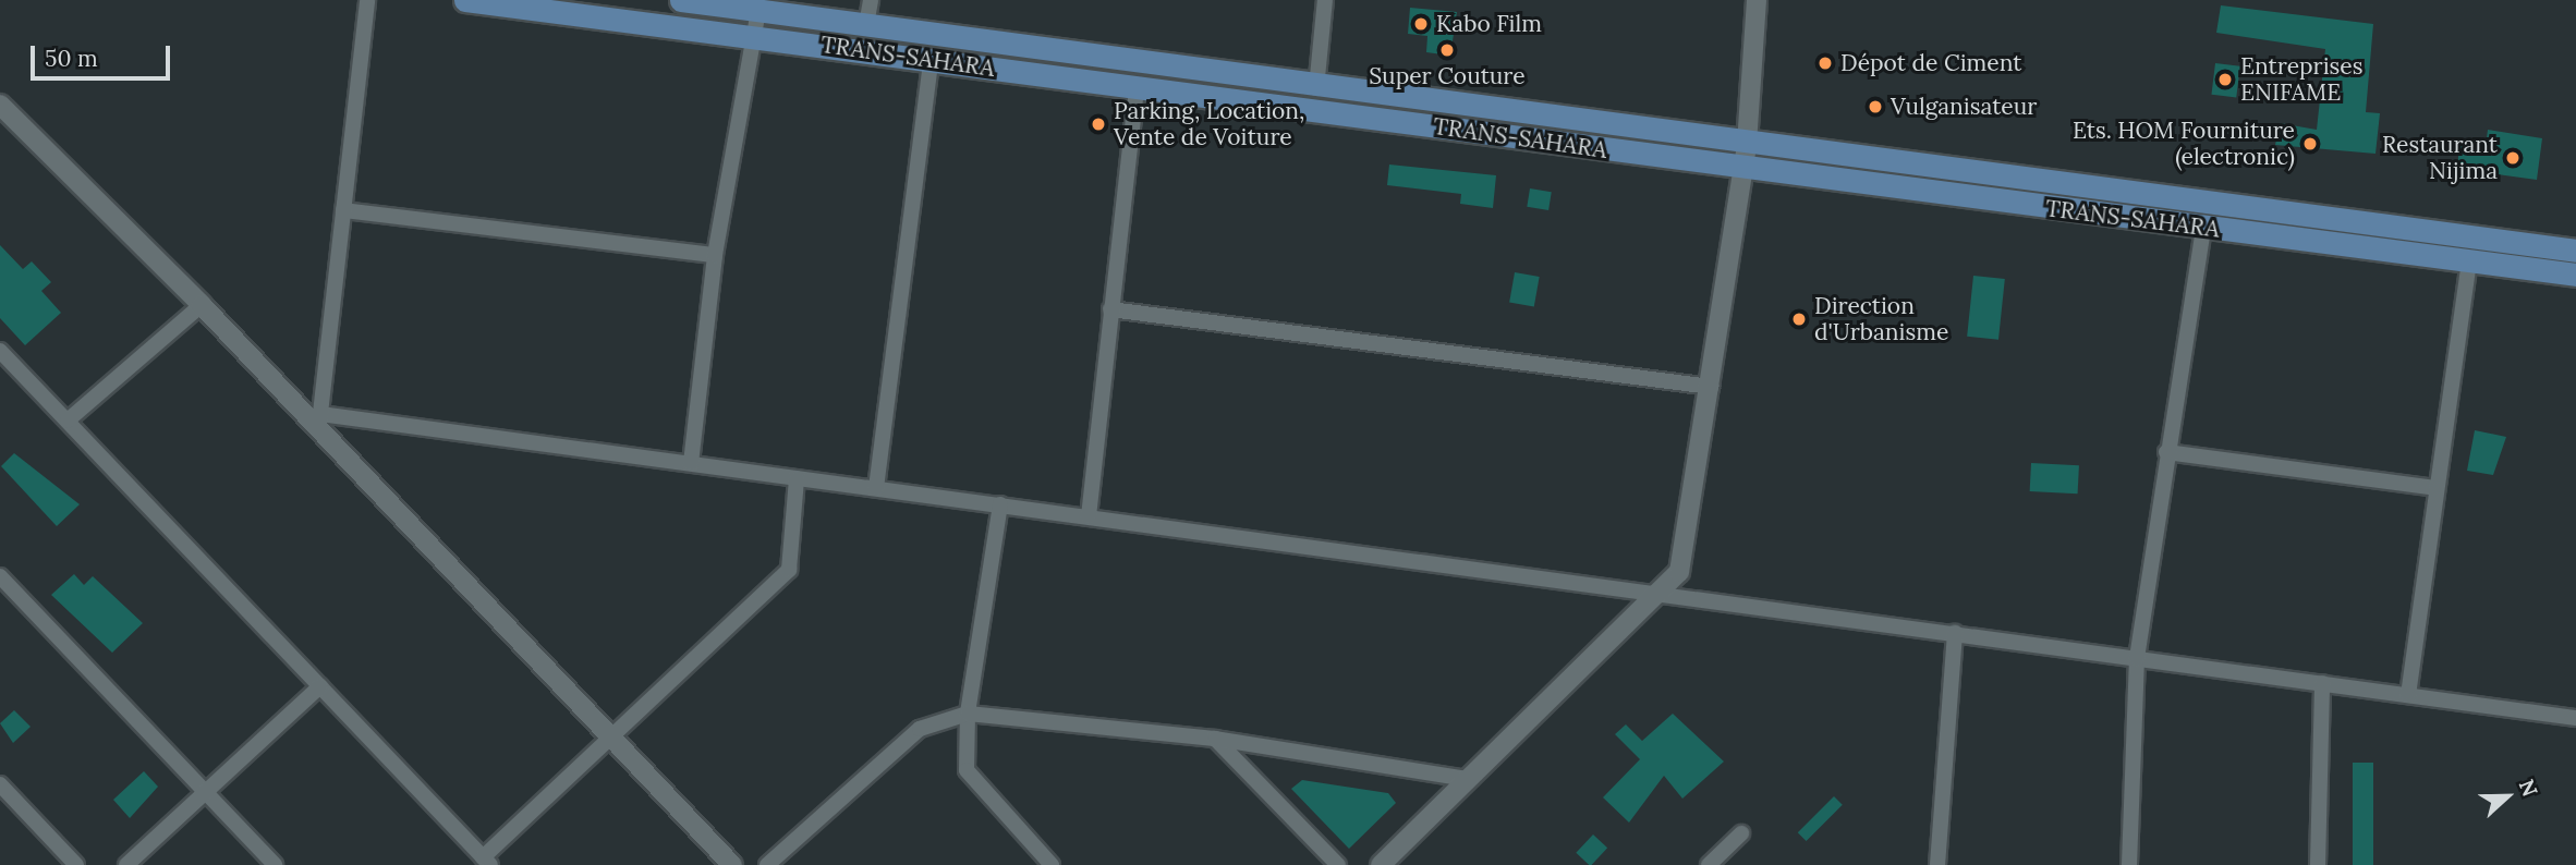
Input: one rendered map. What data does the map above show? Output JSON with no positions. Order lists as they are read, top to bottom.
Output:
{
  "streets": {
    "main road": ["TRANS-SAHARA"]
  },
  "places": [
    "Kabo Film",
    "Super Couture",
    "Dépot de Ciment",
    "Entreprises ENIFAME",
    "Vulganisateur",
    "Parking, Location, Vente de Voiture",
    "Ets. HOM Fourniture (electronic)",
    "Restaurant Nijima",
    "Direction d'Urbanisme"
  ],
  "scale_bar": "50 m",
  "north": "right"
}
